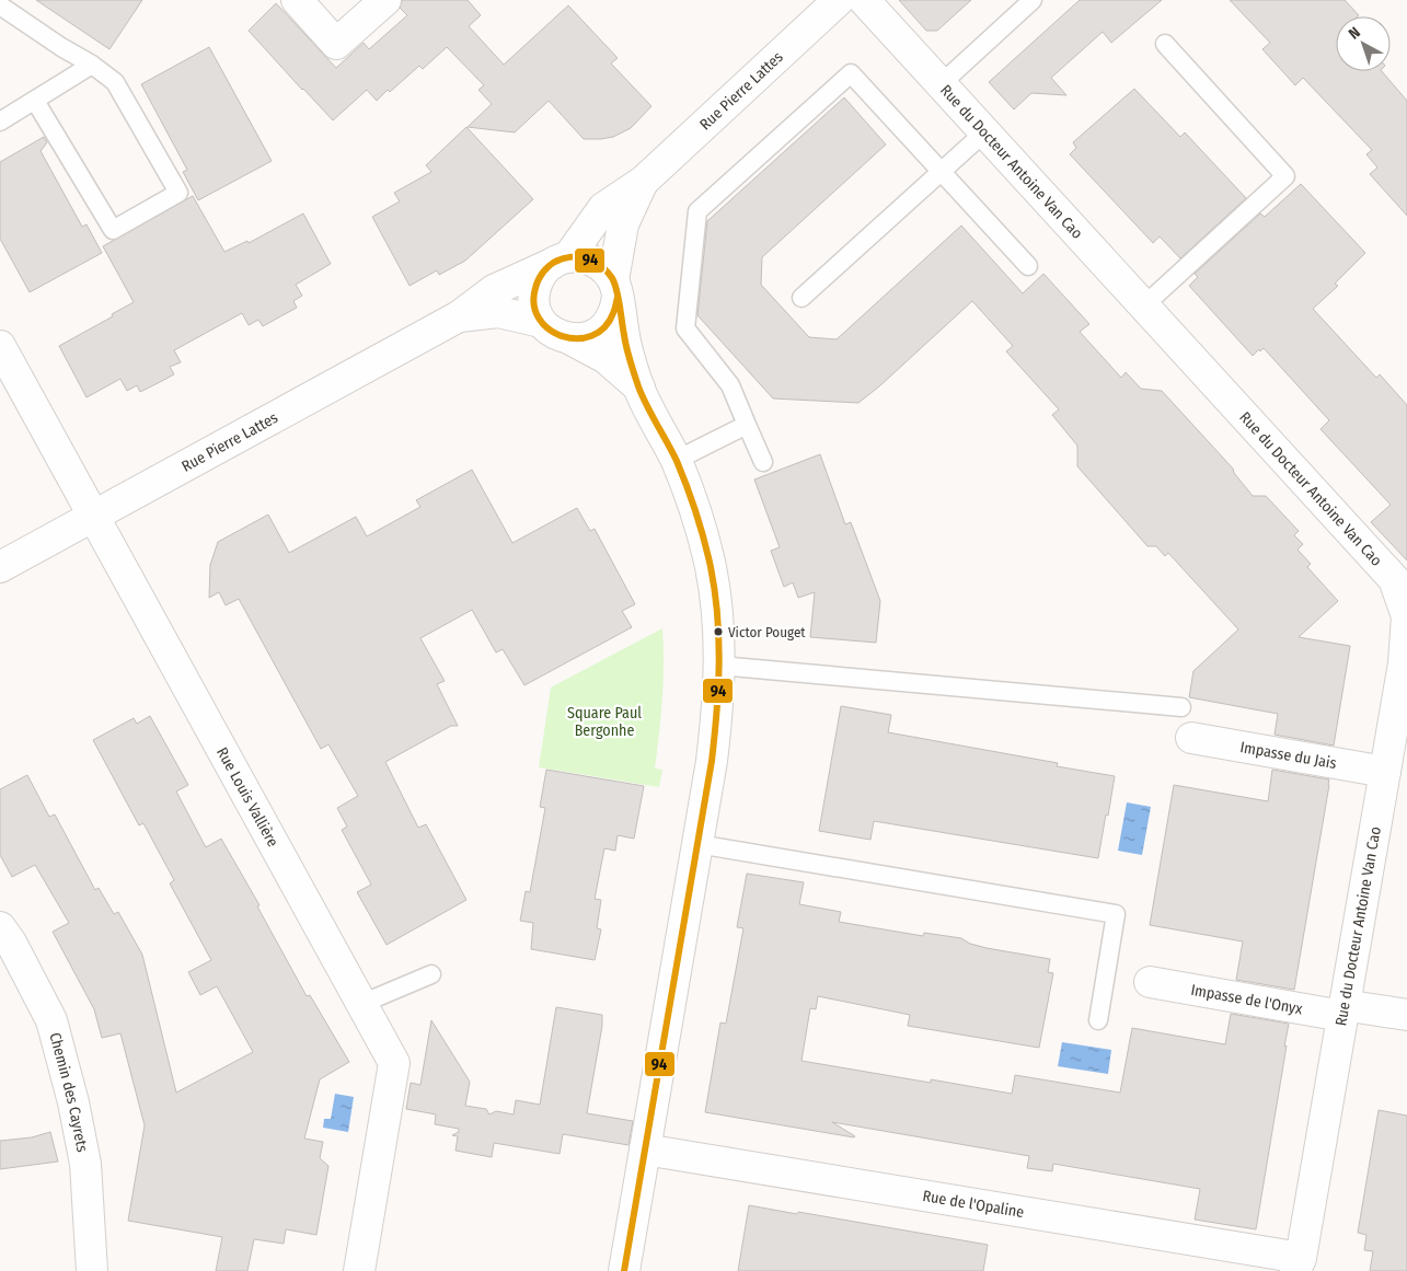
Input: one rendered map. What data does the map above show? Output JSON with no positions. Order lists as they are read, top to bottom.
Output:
{
  "streets": {
    "street": [
      "Rue Pierre Lattes",
      "Rue du Docteur Antoine Van Cao",
      "Impasse du Jais",
      "Rue Louis Vallière",
      "Impasse de l'Onyx",
      "Chemin des Cayrets",
      "Rue de l'Opaline"
    ]
  },
  "crossings": [
    ["Rue Pierre Lattes", "Rue Louis Vallière"],
    ["Rue du Docteur Antoine Van Cao", "Impasse du Jais"],
    ["Rue du Docteur Antoine Van Cao", "Impasse de l'Onyx"],
    ["Rue du Docteur Antoine Van Cao", "Rue de l'Opaline"]
  ],
  "parks": ["Square Paul Bergonhe"],
  "places": ["Victor Pouget"],
  "lines": ["transit line 94"],
  "north": "top left"
}
